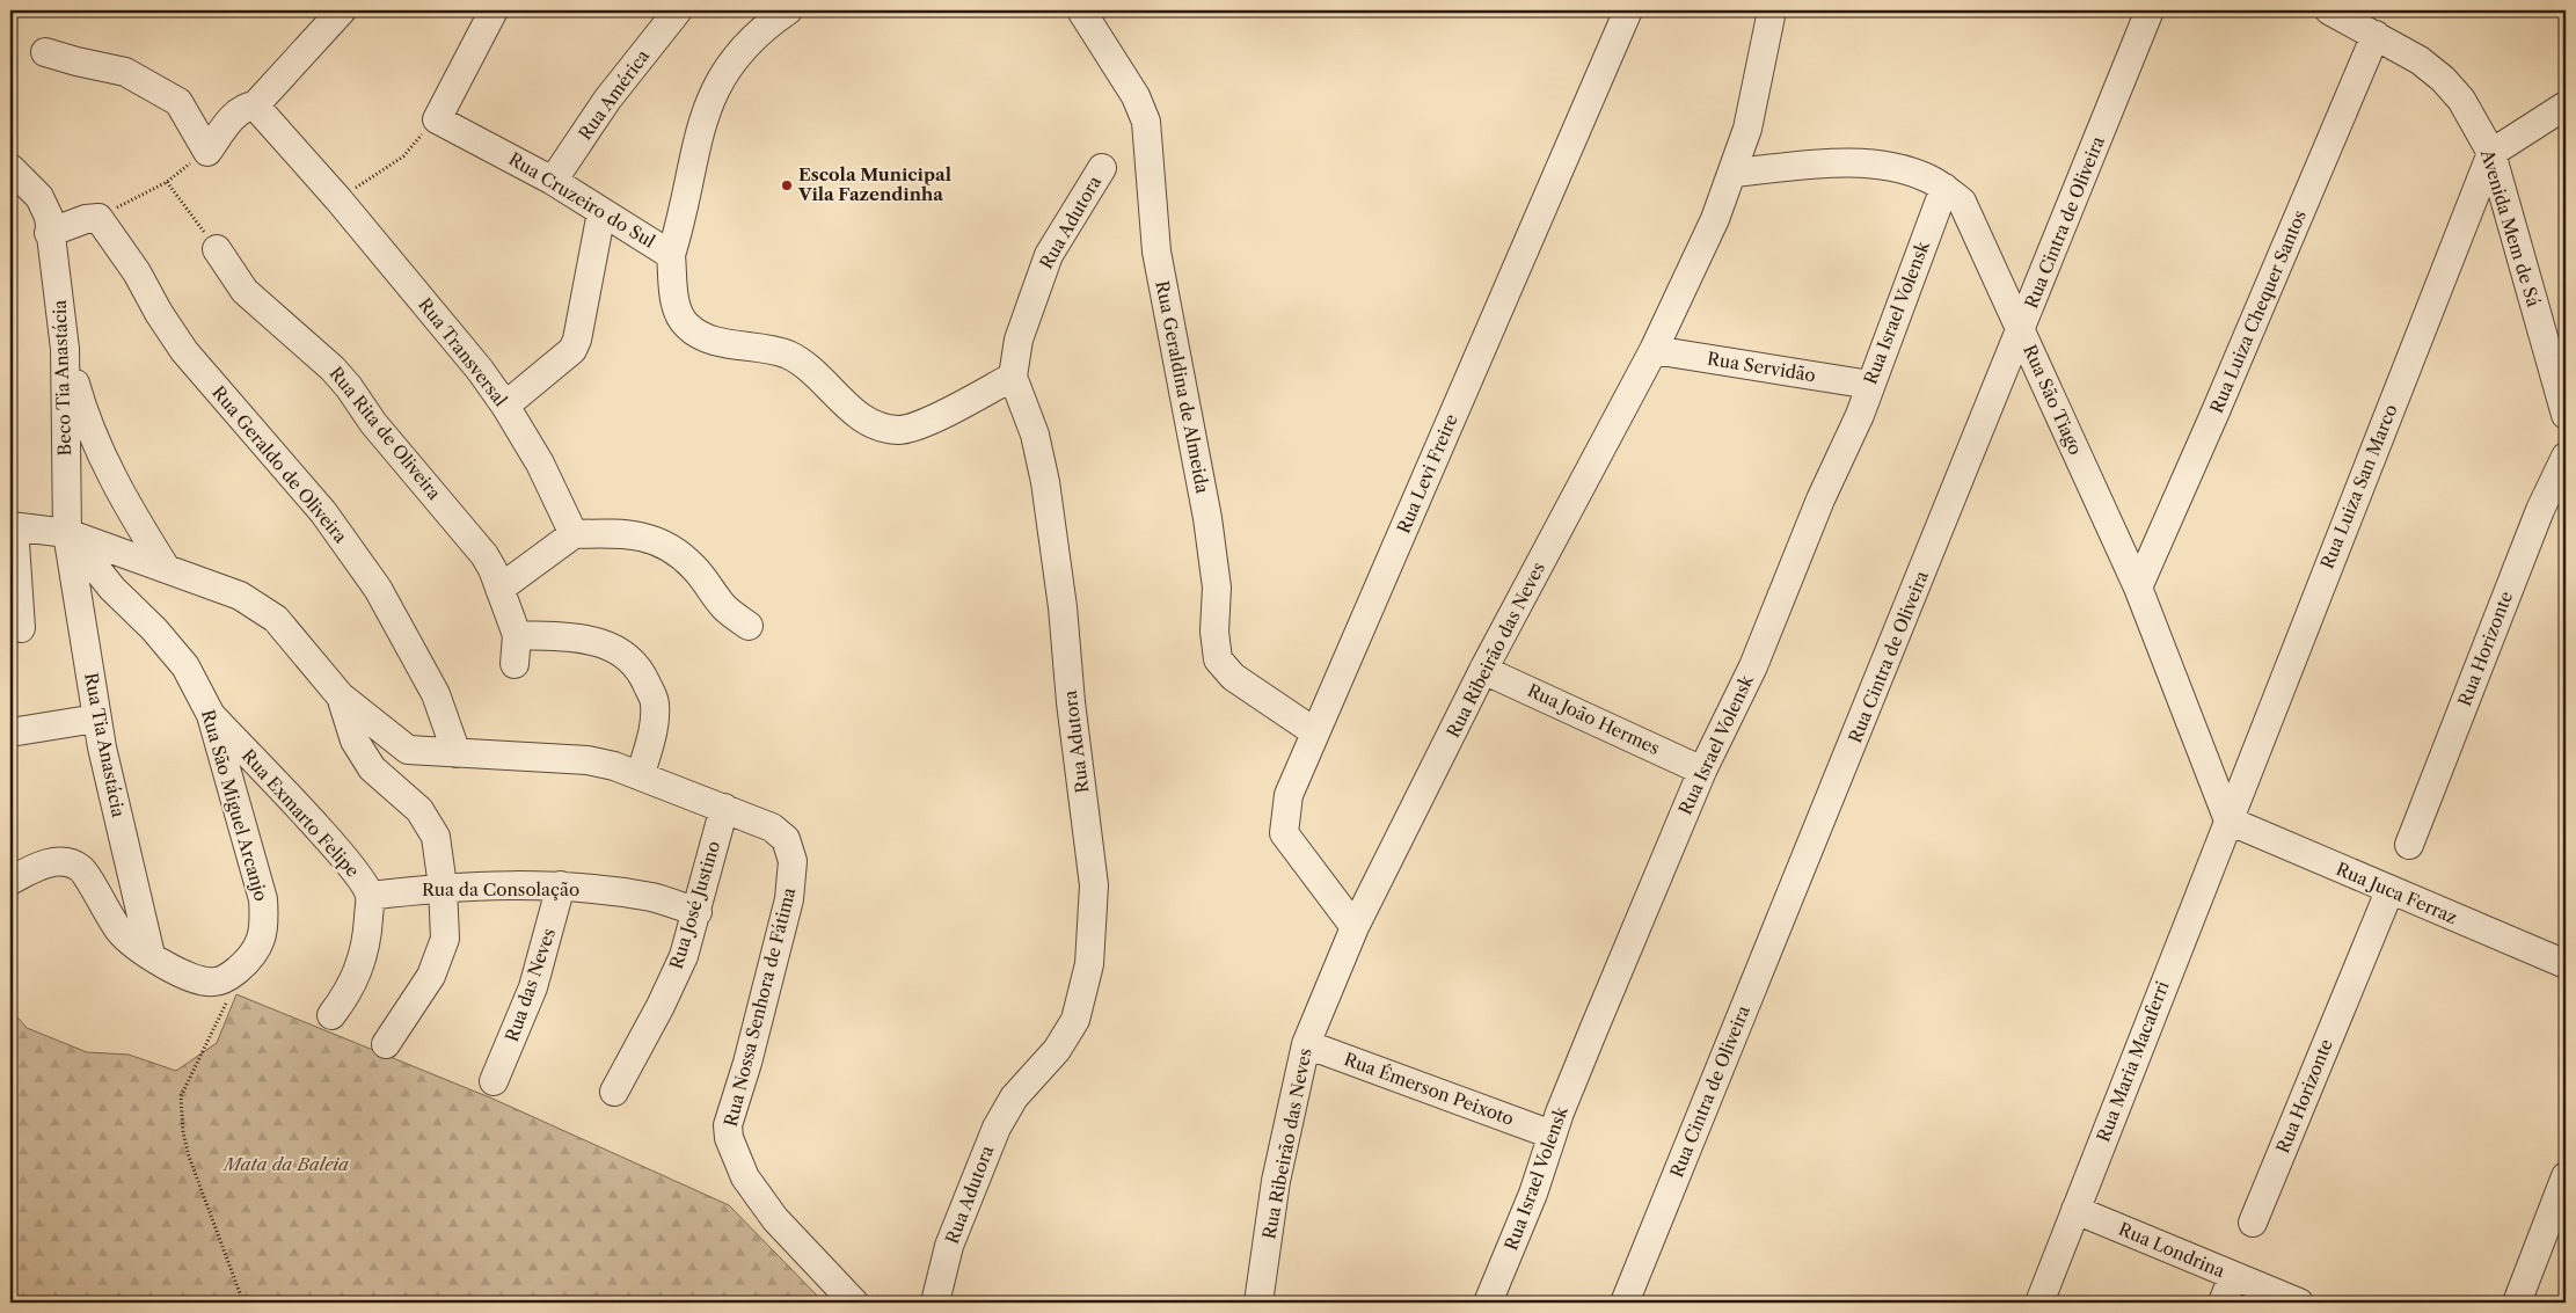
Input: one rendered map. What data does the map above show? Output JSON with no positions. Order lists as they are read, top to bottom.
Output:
{
  "streets": {
    "street": [
      "Rua América",
      "Rua Cruzeiro do Sul",
      "Rua Adutora",
      "Rua Cintra de Oliveira",
      "Avenida Mem de Sá",
      "Rua Luiza Chequer Santos",
      "Rua Israel Volensk",
      "Rua Transversal",
      "Rua Servidão",
      "Beco Tia Anastácia",
      "Rua Geraldina de Almeida",
      "Rua São Tiago",
      "Rua Rita de Oliveira",
      "Rua Geraldo de Oliveira",
      "Rua Levi Freire",
      "Rua Luiza San Marco",
      "Rua Horizonte",
      "Rua Ribeirão das Neves",
      "Rua João Hermes",
      "Rua Tia Anastácia",
      "Rua São Miguel Arcanjo",
      "Rua Exmarto Felipe",
      "Rua da Consolação",
      "Rua Juca Ferraz",
      "Rua José Justino",
      "Rua das Neves",
      "Rua Nossa Senhora de Fátima",
      "Rua Maria Macaferri",
      "Rua Émerson Peixoto",
      "Rua Londrina"
    ]
  },
  "crossings": [
    ["Rua América", "Rua Cruzeiro do Sul"],
    ["Rua Cruzeiro do Sul", "Rua Adutora"],
    ["Rua Cintra de Oliveira", "Rua São Tiago"],
    ["Avenida Mem de Sá", "Rua Luiza Chequer Santos"],
    ["Avenida Mem de Sá", "Rua Luiza San Marco"],
    ["Rua Luiza Chequer Santos", "Rua São Tiago"],
    ["Rua Israel Volensk", "Rua Servidão"],
    ["Rua Israel Volensk", "Rua São Tiago"],
    ["Rua Israel Volensk", "Rua João Hermes"],
    ["Rua Israel Volensk", "Rua Émerson Peixoto"],
    ["Rua Servidão", "Rua Ribeirão das Neves"],
    ["Beco Tia Anastácia", "Rua Tia Anastácia"],
    ["Beco Tia Anastácia", "Rua São Miguel Arcanjo"],
    ["Beco Tia Anastácia", "Rua Nossa Senhora de Fátima"],
    ["Rua Geraldina de Almeida", "Rua Levi Freire"],
    ["Rua São Tiago", "Rua Luiza San Marco"],
    ["Rua São Tiago", "Rua Ribeirão das Neves"],
    ["Rua São Tiago", "Rua Juca Ferraz"],
    ["Rua São Tiago", "Rua Maria Macaferri"],
    ["Rua Geraldo de Oliveira", "Rua Nossa Senhora de Fátima"],
    ["Rua Levi Freire", "Rua Ribeirão das Neves"],
    ["Rua Luiza San Marco", "Rua Juca Ferraz"],
    ["Rua Luiza San Marco", "Rua Maria Macaferri"],
    ["Rua Horizonte", "Rua Juca Ferraz"],
    ["Rua Ribeirão das Neves", "Rua João Hermes"],
    ["Rua Ribeirão das Neves", "Rua Émerson Peixoto"],
    ["Rua Tia Anastácia", "Rua São Miguel Arcanjo"],
    ["Rua Tia Anastácia", "Rua Nossa Senhora de Fátima"],
    ["Rua São Miguel Arcanjo", "Rua Exmarto Felipe"],
    ["Rua São Miguel Arcanjo", "Rua Nossa Senhora de Fátima"],
    ["Rua Exmarto Felipe", "Rua da Consolação"],
    ["Rua da Consolação", "Rua José Justino"],
    ["Rua da Consolação", "Rua das Neves"],
    ["Rua Juca Ferraz", "Rua Maria Macaferri"],
    ["Rua José Justino", "Rua Nossa Senhora de Fátima"],
    ["Rua Maria Macaferri", "Rua Londrina"]
  ],
  "parks": ["Mata da Baleia"],
  "places": ["Escola Municipal Vila Fazendinha"]
}
